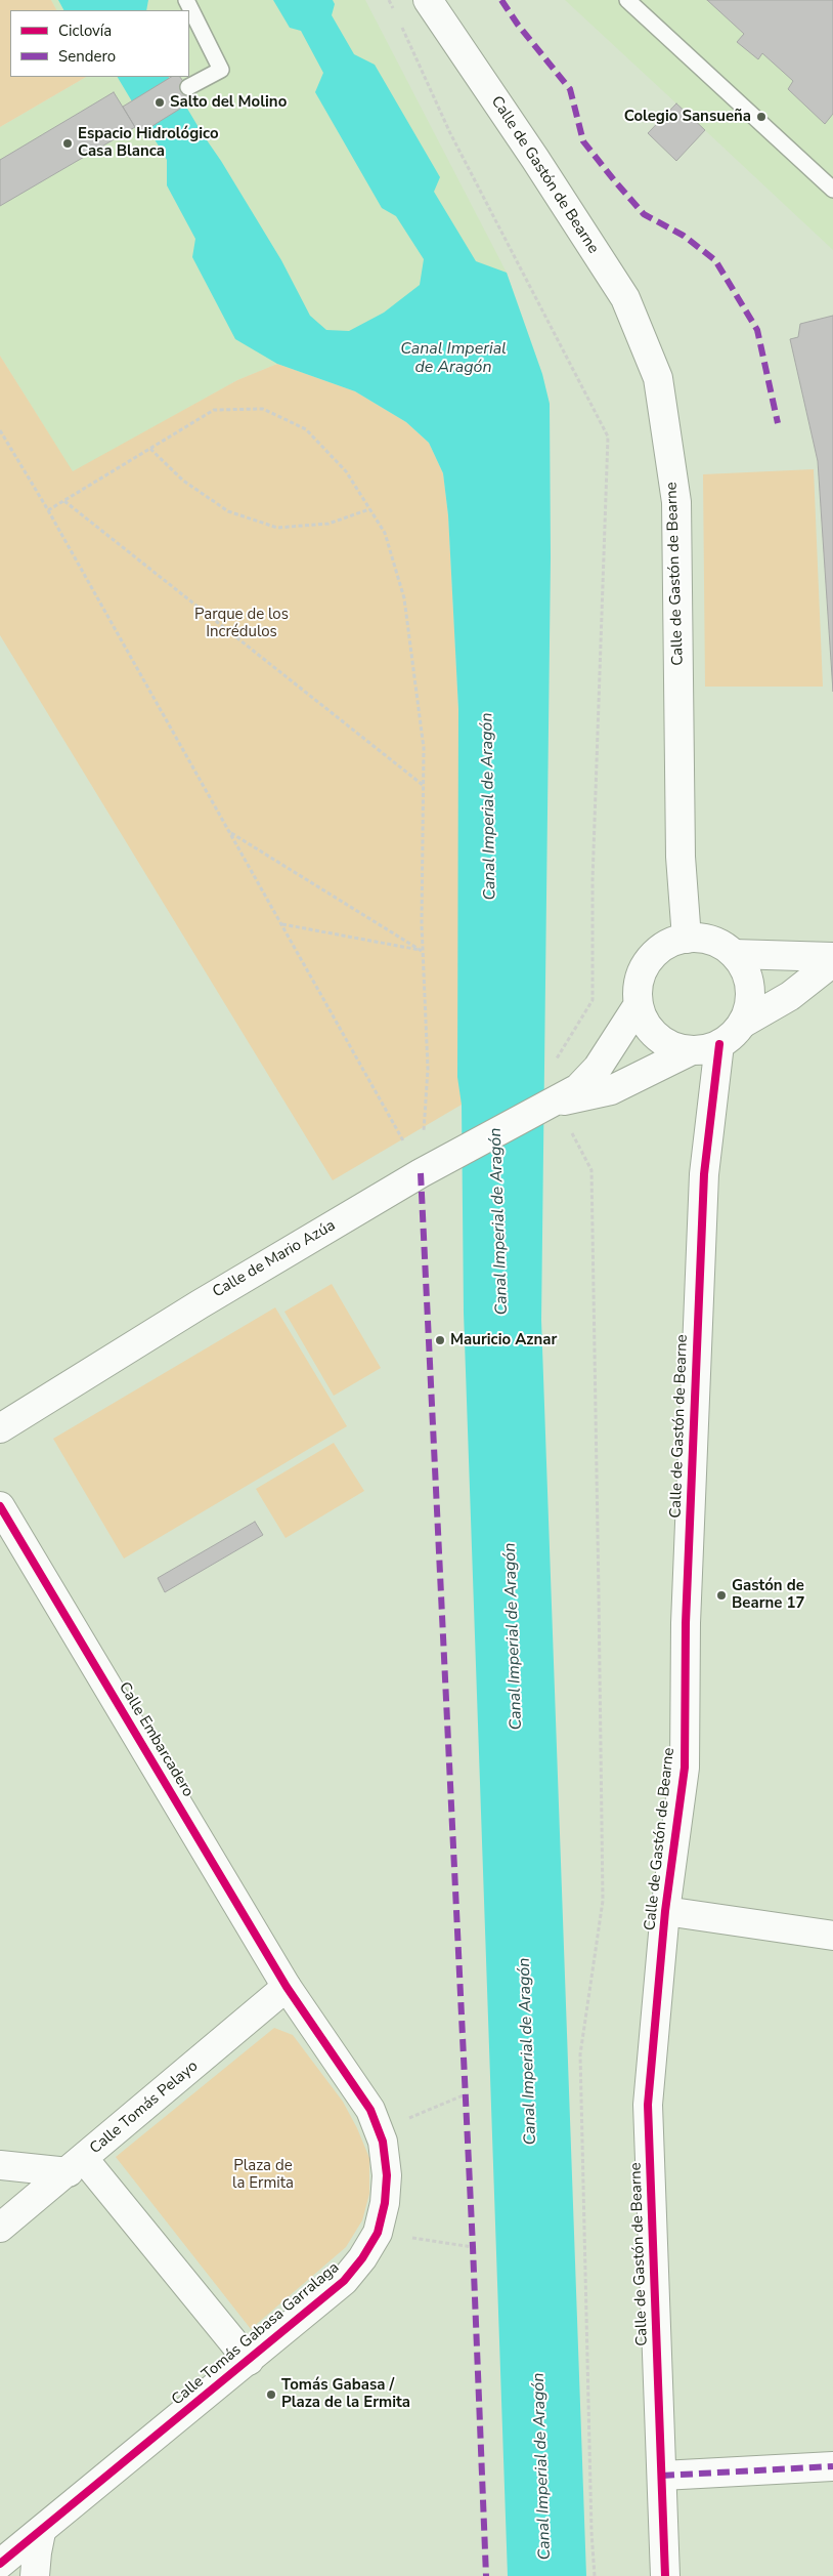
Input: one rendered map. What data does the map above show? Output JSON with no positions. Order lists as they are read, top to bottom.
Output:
{
  "streets": {
    "street": [
      "Calle de Gastón de Bearne",
      "Calle de Mario Azúa",
      "Calle Embarcadero",
      "Calle Tomás Pelayo",
      "Calle Tomás Gabasa Garralaga"
    ]
  },
  "crossings": [
    ["Calle de Gastón de Bearne", "Calle de Mario Azúa"],
    ["Calle Embarcadero", "Calle Tomás Pelayo"],
    ["Calle Embarcadero", "Calle Tomás Gabasa Garralaga"],
    ["Calle Tomás Pelayo", "Calle Tomás Gabasa Garralaga"]
  ],
  "water": ["Canal Imperial de Aragón"],
  "parks": ["Parque de los Incrédulos", "Plaza de la Ermita"],
  "places": [
    "Salto del Molino",
    "Colegio Sansueña",
    "Espacio Hidrológico Casa Blanca",
    "Mauricio Aznar",
    "Gastón de Bearne 17",
    "Tomás Gabasa / Plaza de la Ermita"
  ],
  "legend": ["Ciclovía", "Sendero"]
}
